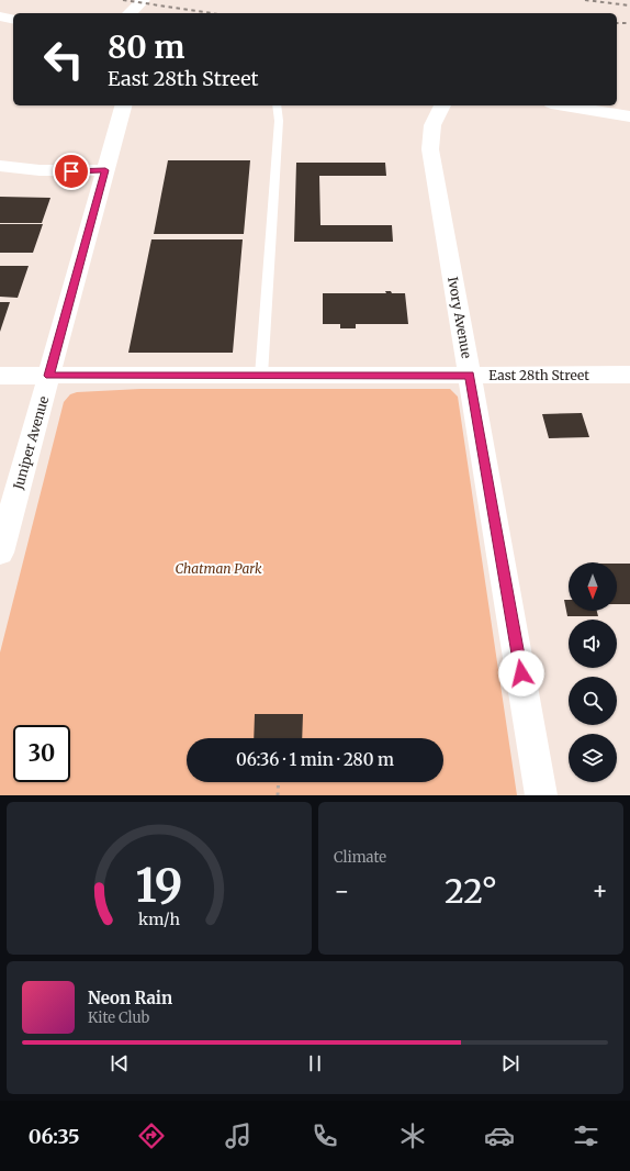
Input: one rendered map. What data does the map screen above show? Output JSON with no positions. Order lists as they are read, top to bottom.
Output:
{
  "streets": {
    "street": ["Ivory Avenue", "East 28th Street", "Juniper Avenue"]
  },
  "crossings": [
    ["Ivory Avenue", "East 28th Street"],
    ["East 28th Street", "Juniper Avenue"]
  ],
  "parks": ["Chatman Park"],
  "north": "bottom",
  "page": {
    "turn": ["80 m", "East 28th Street"],
    "limit": "30",
    "trip": "06:36 · 1 min · 280 m",
    "tile": "Climate",
    "heat": ["−", "22°", "+"],
    "song": ["Neon Rain", "Kite Club"],
    "tabs": "06:35",
    "gauge": ["19", "km/h"]
  }
}
